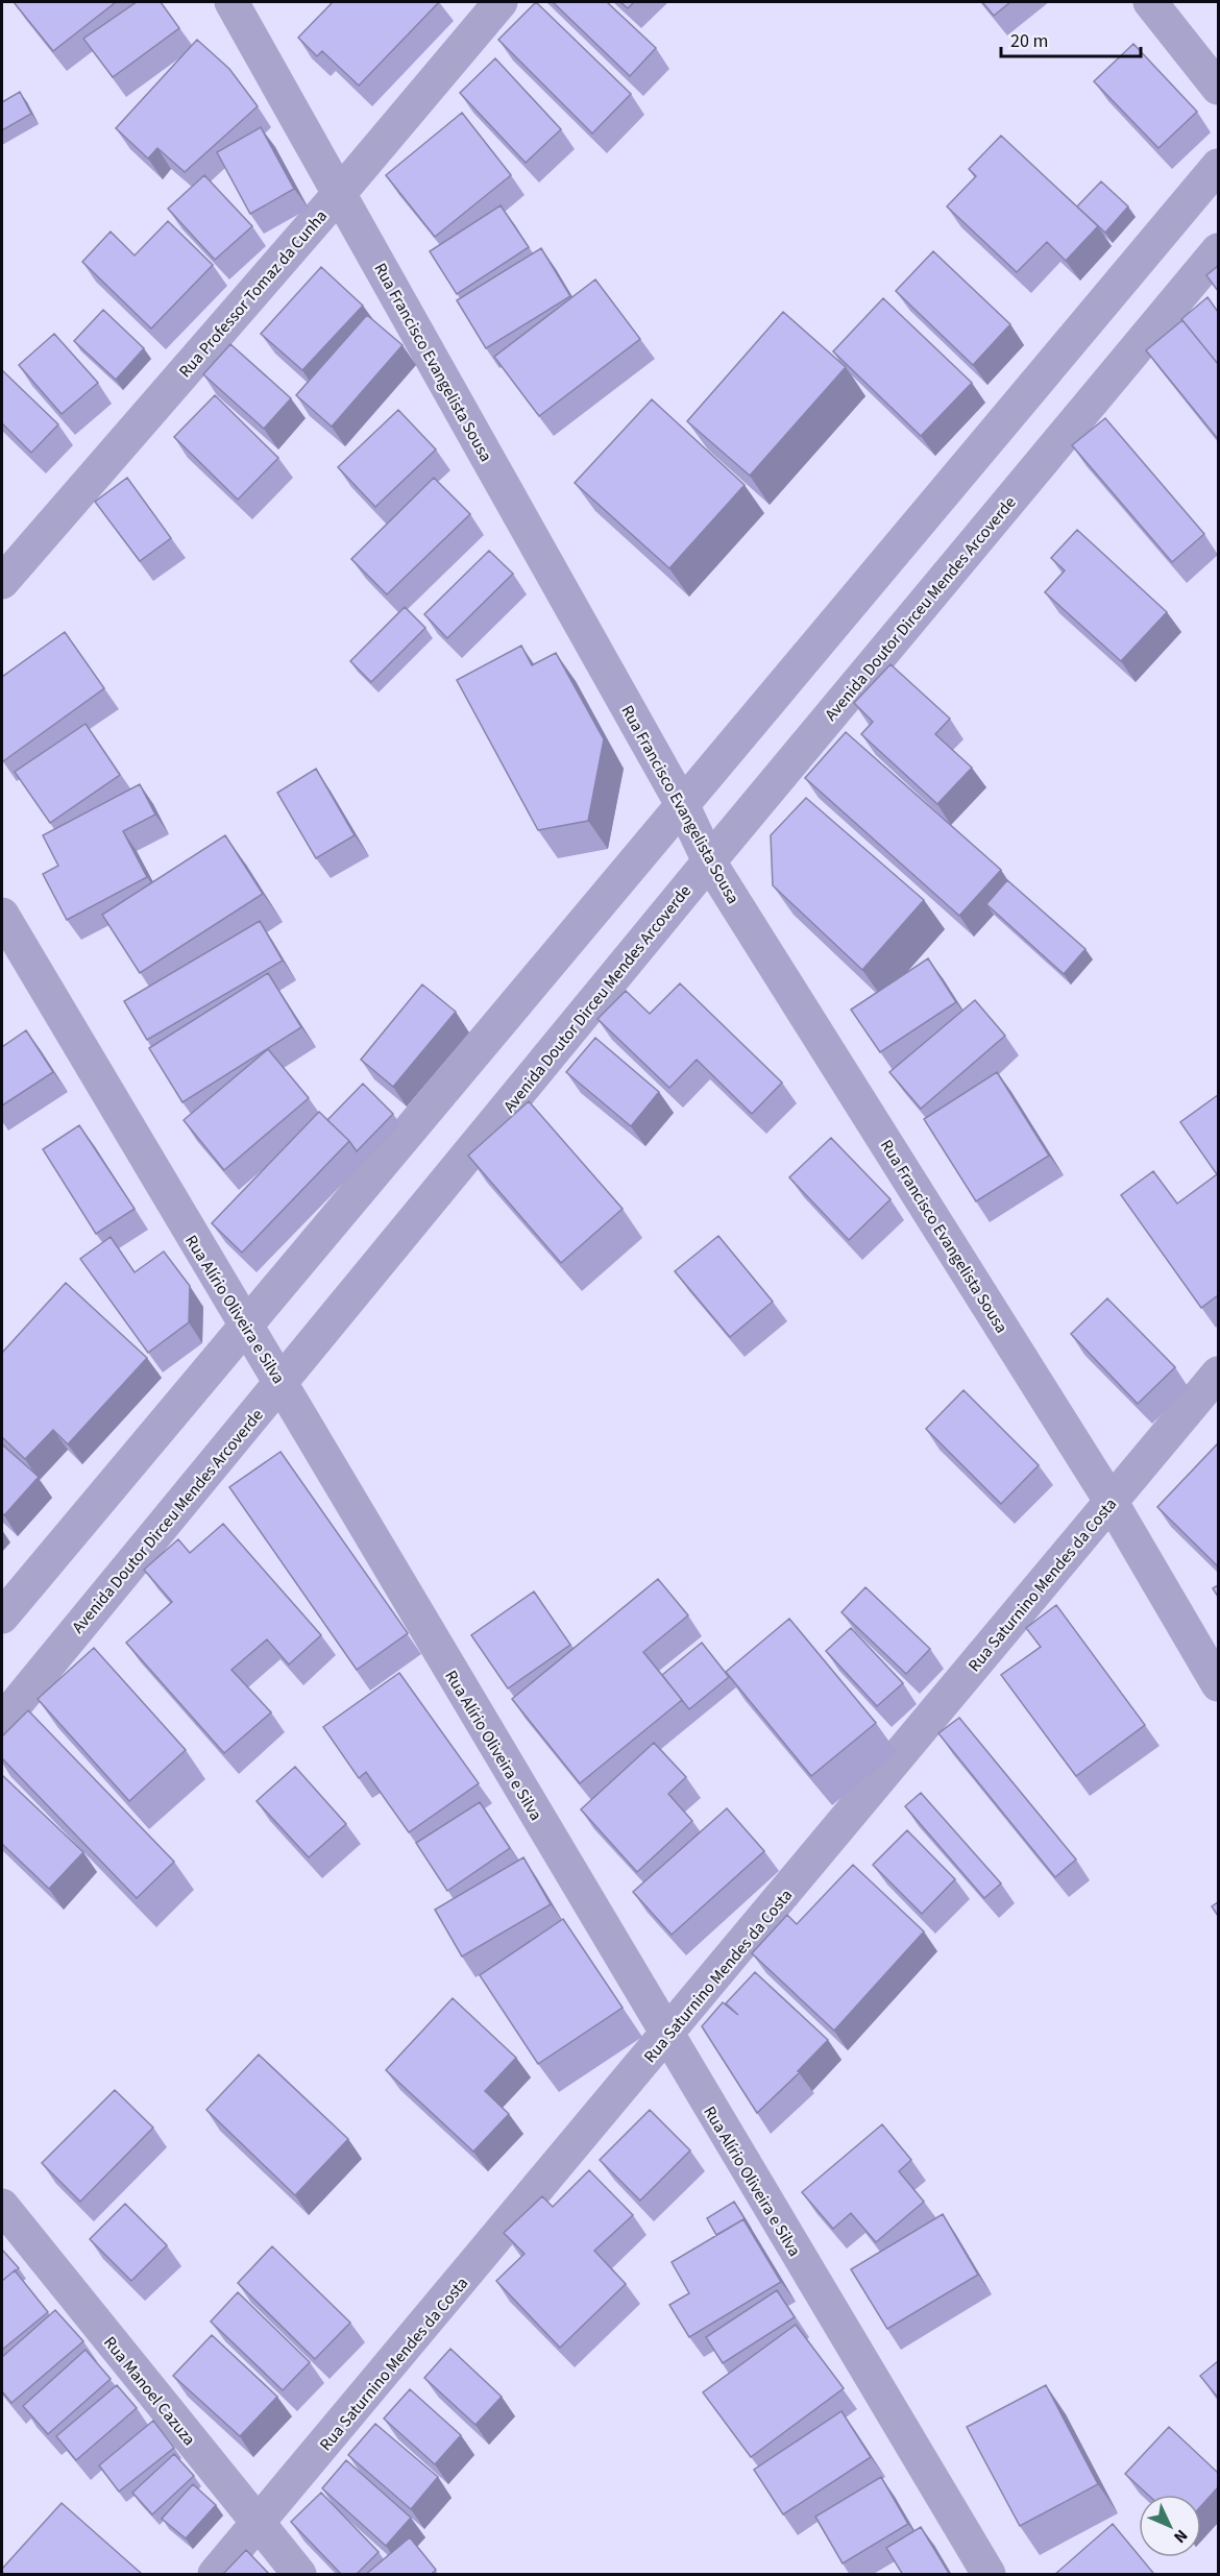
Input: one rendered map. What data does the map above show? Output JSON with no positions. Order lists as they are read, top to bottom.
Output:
{
  "streets": {
    "street": [
      "Rua Professor Tomaz da Cunha",
      "Rua Francisco Evangelista Sousa",
      "Avenida Doutor Dirceu Mendes Arcoverde",
      "Rua Alírio Oliveira e Silva",
      "Rua Saturnino Mendes da Costa",
      "Rua Manoel Cazuza"
    ]
  },
  "crossings": [
    ["Rua Professor Tomaz da Cunha", "Rua Francisco Evangelista Sousa"],
    ["Rua Francisco Evangelista Sousa", "Avenida Doutor Dirceu Mendes Arcoverde"],
    ["Rua Francisco Evangelista Sousa", "Rua Saturnino Mendes da Costa"],
    ["Avenida Doutor Dirceu Mendes Arcoverde", "Rua Alírio Oliveira e Silva"],
    ["Rua Alírio Oliveira e Silva", "Rua Saturnino Mendes da Costa"],
    ["Rua Saturnino Mendes da Costa", "Rua Manoel Cazuza"]
  ],
  "scale_bar": "20 m",
  "north": "bottom right"
}
